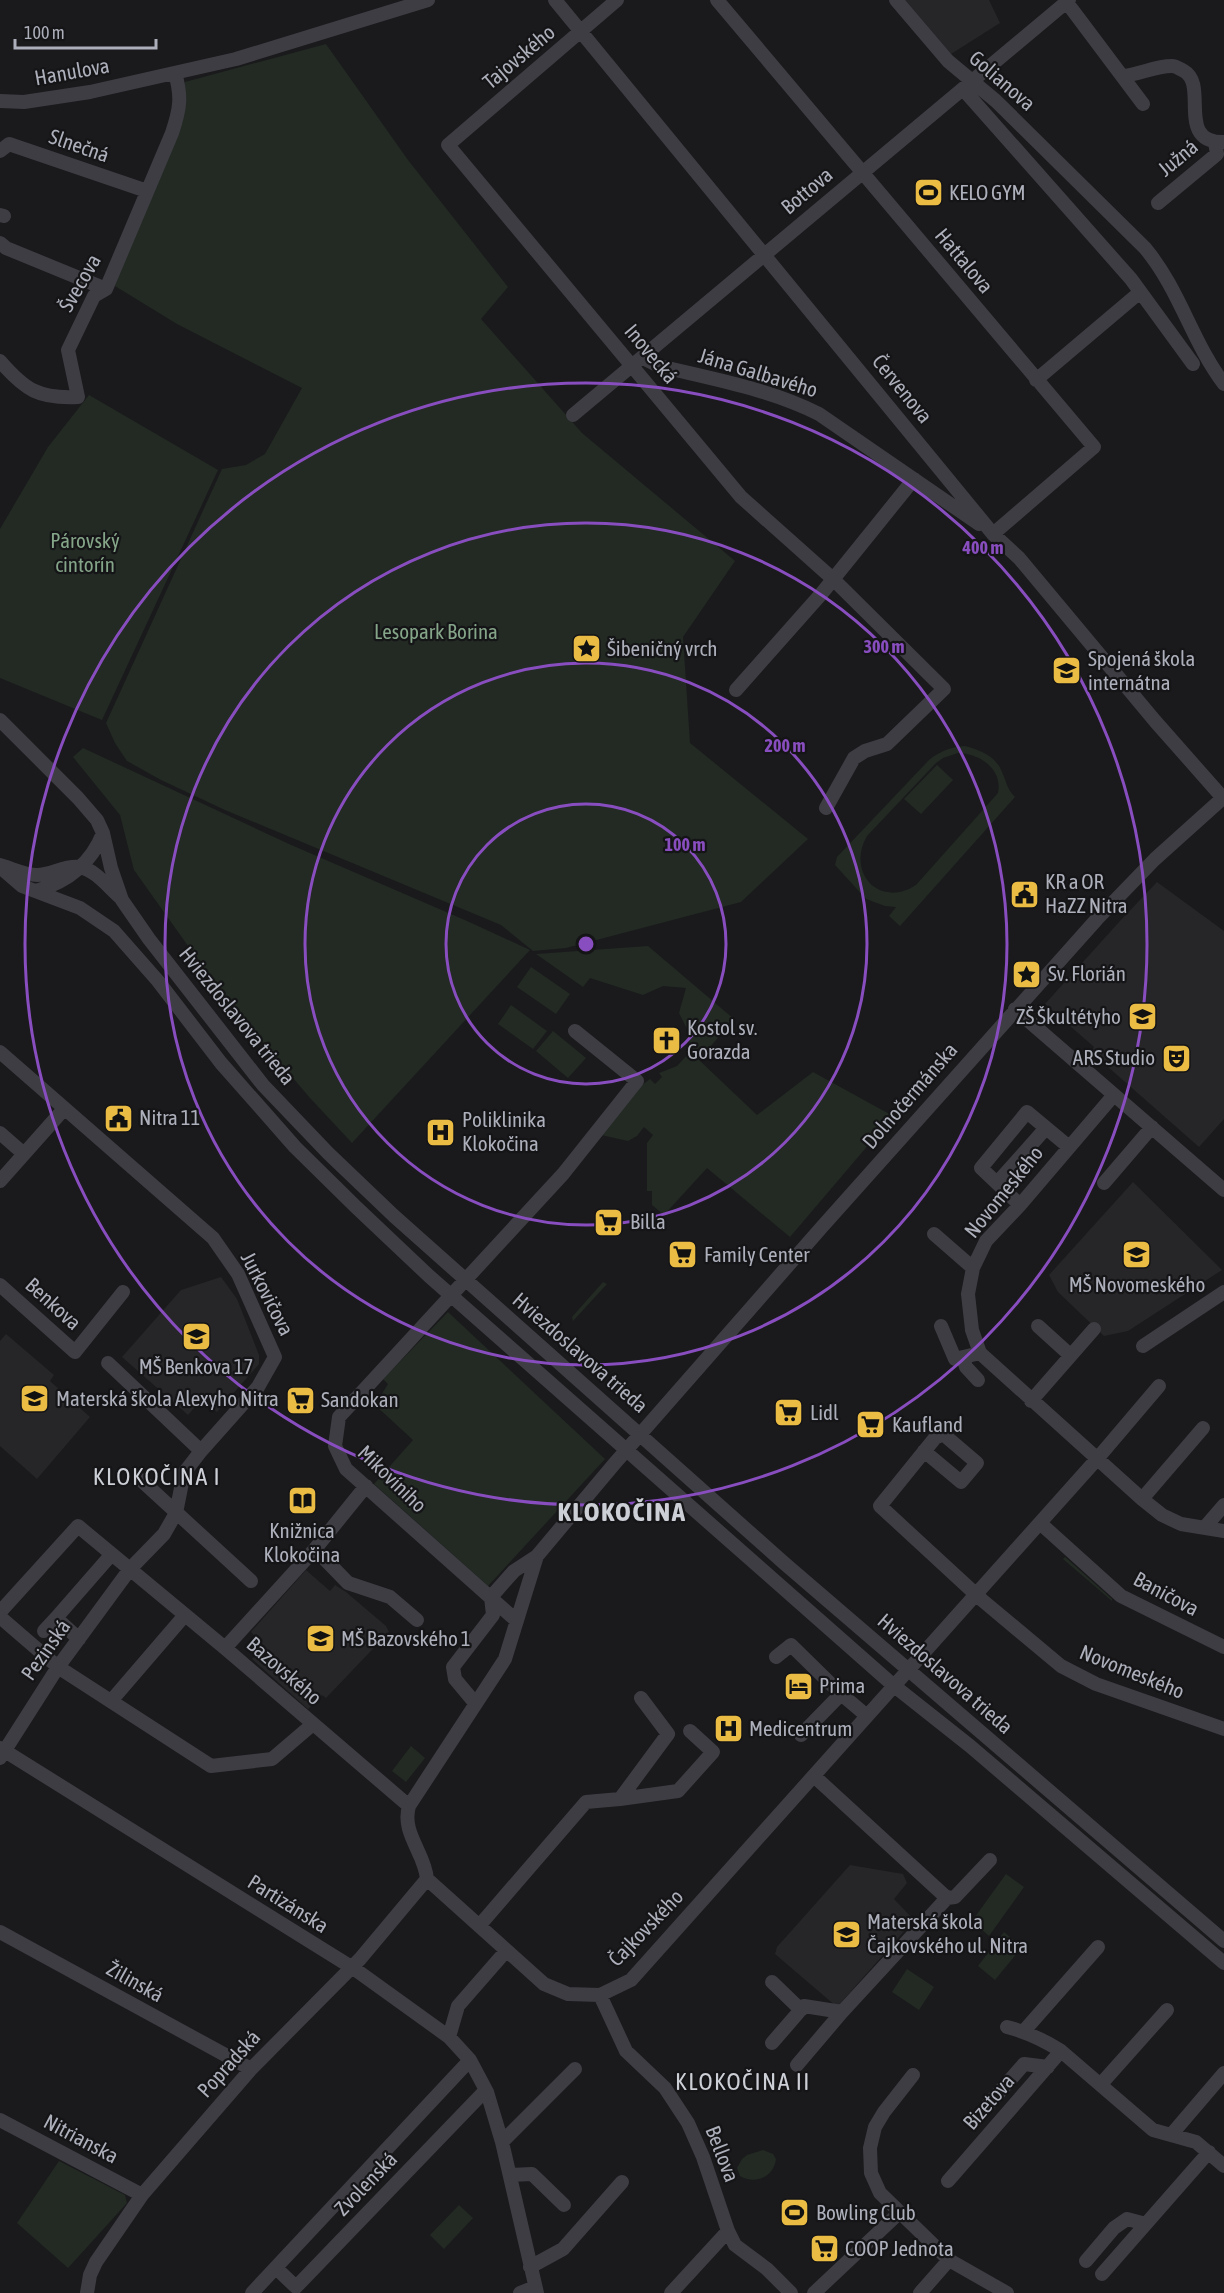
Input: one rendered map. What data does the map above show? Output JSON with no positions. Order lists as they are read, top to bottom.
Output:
{
  "streets": {
    "street": [
      "Tajovského",
      "Hanulova",
      "Golianova",
      "Slnečná",
      "Južná",
      "Bottova",
      "Hattalova",
      "Švecova",
      "Inovecká",
      "Jána Galbavého",
      "Červenova",
      "Hviezdoslavova trieda",
      "Dolnočermánska",
      "Novomeského",
      "Jurkovičova",
      "Benkova",
      "Mikovíniho",
      "Baničova",
      "Pezinská",
      "Bazovského",
      "Partizánska",
      "Čajkovského",
      "Žilinská",
      "Popradská",
      "Bizetova",
      "Nitrianska",
      "Bellova",
      "Zvolenská"
    ]
  },
  "crossings": [
    ["Tajovského", "Inovecká"],
    ["Tajovského", "Červenova"],
    ["Hanulova", "Švecova"],
    ["Golianova", "Bottova"],
    ["Slnečná", "Švecova"],
    ["Bottova", "Hattalova"],
    ["Bottova", "Inovecká"],
    ["Bottova", "Jána Galbavého"],
    ["Bottova", "Červenova"],
    ["Hattalova", "Jána Galbavého"],
    ["Hattalova", "Červenova"],
    ["Inovecká", "Jána Galbavého"],
    ["Jána Galbavého", "Červenova"],
    ["Červenova", "Dolnočermánska"],
    ["Hviezdoslavova trieda", "Dolnočermánska"],
    ["Hviezdoslavova trieda", "Mikovíniho"],
    ["Hviezdoslavova trieda", "Čajkovského"],
    ["Jurkovičova", "Pezinská"],
    ["Jurkovičova", "Bazovského"],
    ["Pezinská", "Bazovského"],
    ["Pezinská", "Partizánska"],
    ["Partizánska", "Popradská"],
    ["Partizánska", "Zvolenská"],
    ["Čajkovského", "Popradská"],
    ["Čajkovského", "Bellova"],
    ["Žilinská", "Popradská"],
    ["Popradská", "Nitrianska"]
  ],
  "districts": ["KLOKOČINA I", "KLOKOČINA", "KLOKOČINA II"],
  "parks": ["Párovský cintorín", "Lesopark Borina"],
  "places": {
    "sports": ["KELO GYM", "Bowling Club"],
    "place": ["Šibeničný vrch", "Sv. Florián"],
    "school or university": [
      "Spojená škola internátna",
      "ZŠ Škultétyho",
      "MŠ Novomeského",
      "MŠ Benkova 17",
      "Materská škola Alexyho Nitra",
      "MŠ Bazovského 1",
      "Materská škola Čajkovského ul. Nitra"
    ],
    "public building": ["KR a OR HaZZ Nitra", "Nitra 11"],
    "church": ["Kostol sv. Gorazda"],
    "theatre": ["ARS Studio"],
    "hospital": ["Poliklinika Klokočina", "Medicentrum"],
    "supermarket": [
      "Billa",
      "Family Center",
      "Sandokan",
      "Lidl",
      "Kaufland",
      "COOP Jednota"
    ],
    "library": ["Knižnica Klokočina"],
    "hotel": ["Prima"]
  },
  "scale_bar": "100 m",
  "rings": [
    "400 m",
    "300 m",
    "200 m",
    "100 m"
  ]
}
